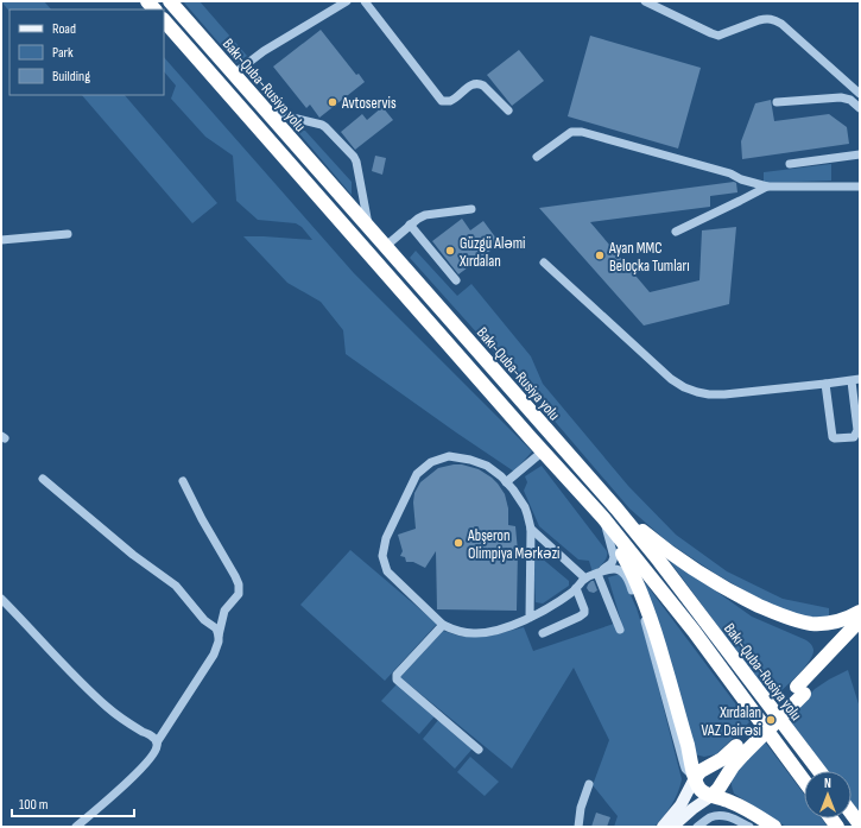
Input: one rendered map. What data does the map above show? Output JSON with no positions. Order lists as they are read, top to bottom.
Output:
{
  "streets": {
    "highway": ["Bakı-Quba-Rusiya yolu"]
  },
  "places": [
    "Avtoservis",
    "Güzgü Aləmi Xırdalan",
    "Ayan MMC Beloçka Tumları",
    "Abşeron Olimpiya Mərkəzi",
    "Xırdalan VAZ Dairəsi"
  ],
  "legend": ["Road", "Park", "Building"],
  "scale_bar": "100 m",
  "north": "top"
}
